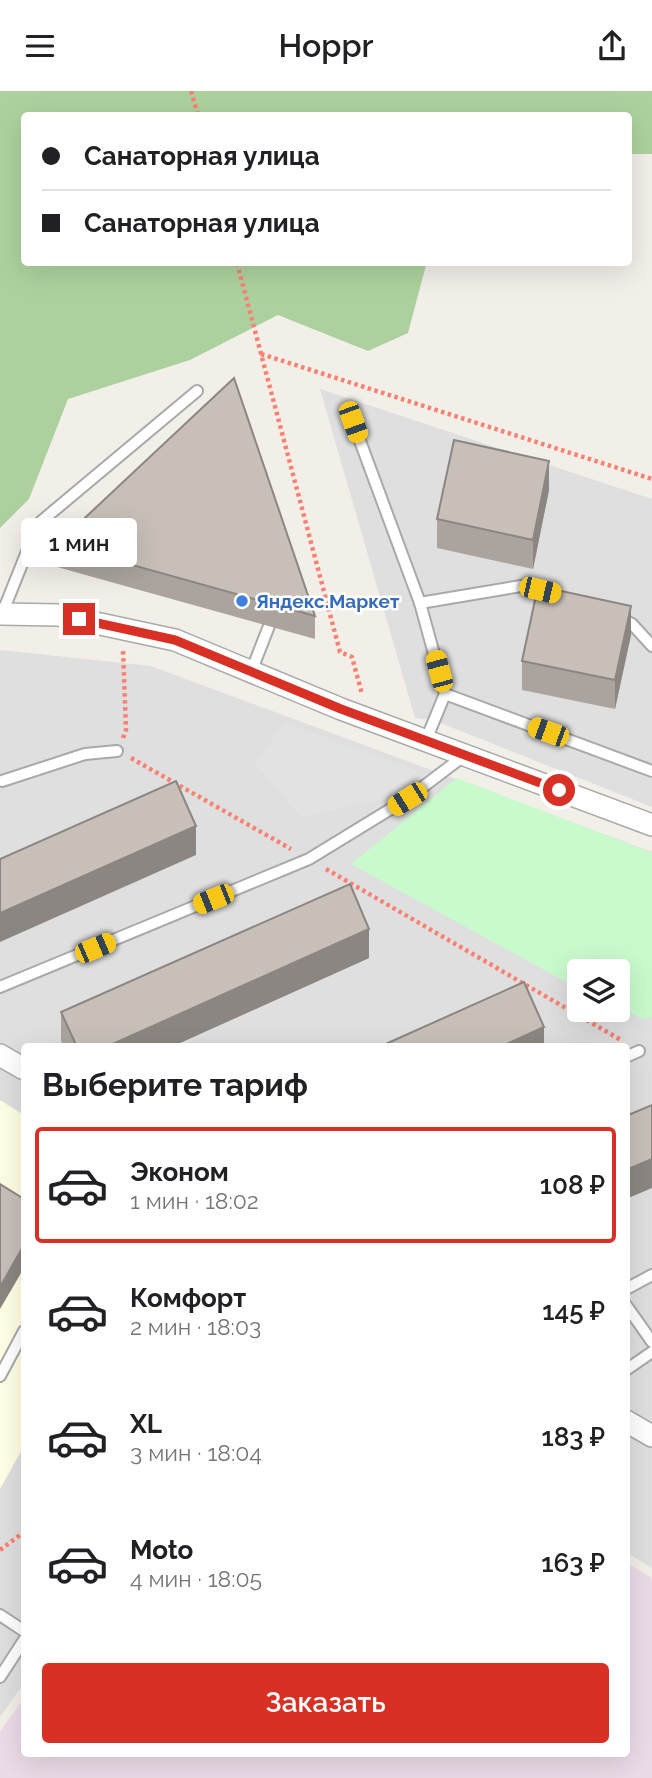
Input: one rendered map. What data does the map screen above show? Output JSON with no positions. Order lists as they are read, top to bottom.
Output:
{
  "places": ["Яндекс.Маркет"],
  "page": {
    "header": "Hoppr",
    "banner": ["Санаторная улица", "Санаторная улица"],
    "bubble": "1 мин",
    "heading": "Выберите тариф",
    "list": [
      {
        "name": "Эконом",
        "note": "1 мин · 18:02",
        "value": "108 ₽"
      },
      {
        "name": "Комфорт",
        "note": "2 мин · 18:03",
        "value": "145 ₽"
      },
      {
        "name": "XL",
        "note": "3 мин · 18:04",
        "value": "183 ₽"
      },
      {
        "name": "Moto",
        "note": "4 мин · 18:05",
        "value": "163 ₽"
      }
    ],
    "buttons": "Заказать"
  }
}
